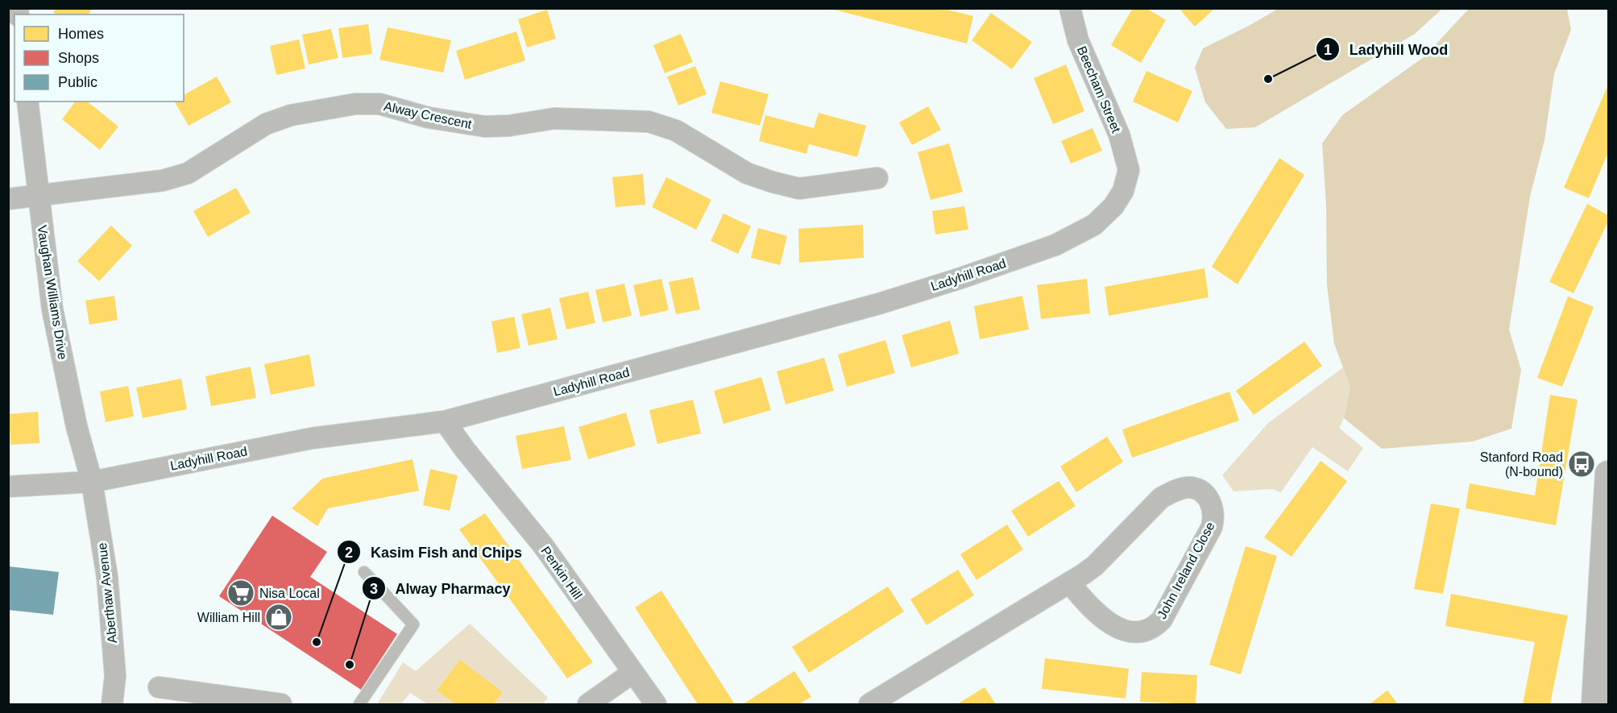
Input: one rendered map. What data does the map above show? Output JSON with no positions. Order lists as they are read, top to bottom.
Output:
{
  "streets": {
    "street": [
      "Beecham Street",
      "Alway Crescent",
      "Ladyhill Road",
      "Vaughan Williams Drive",
      "John Ireland Close",
      "Penkin Hill",
      "Aberthaw Avenue"
    ]
  },
  "crossings": [
    ["Beecham Street", "Ladyhill Road"],
    ["Alway Crescent", "Vaughan Williams Drive"],
    ["Ladyhill Road", "Vaughan Williams Drive"],
    ["Ladyhill Road", "Penkin Hill"],
    ["Ladyhill Road", "Aberthaw Avenue"],
    ["Vaughan Williams Drive", "Aberthaw Avenue"]
  ],
  "places": {
    "other": ["Ladyhill Wood", "Kasim Fish and Chips", "Alway Pharmacy"],
    "bus stop": ["Stanford Road (N-bound)"],
    "supermarket": ["Nisa Local"],
    "shop": ["William Hill"]
  },
  "legend": ["Homes", "Shops", "Public"]
}
